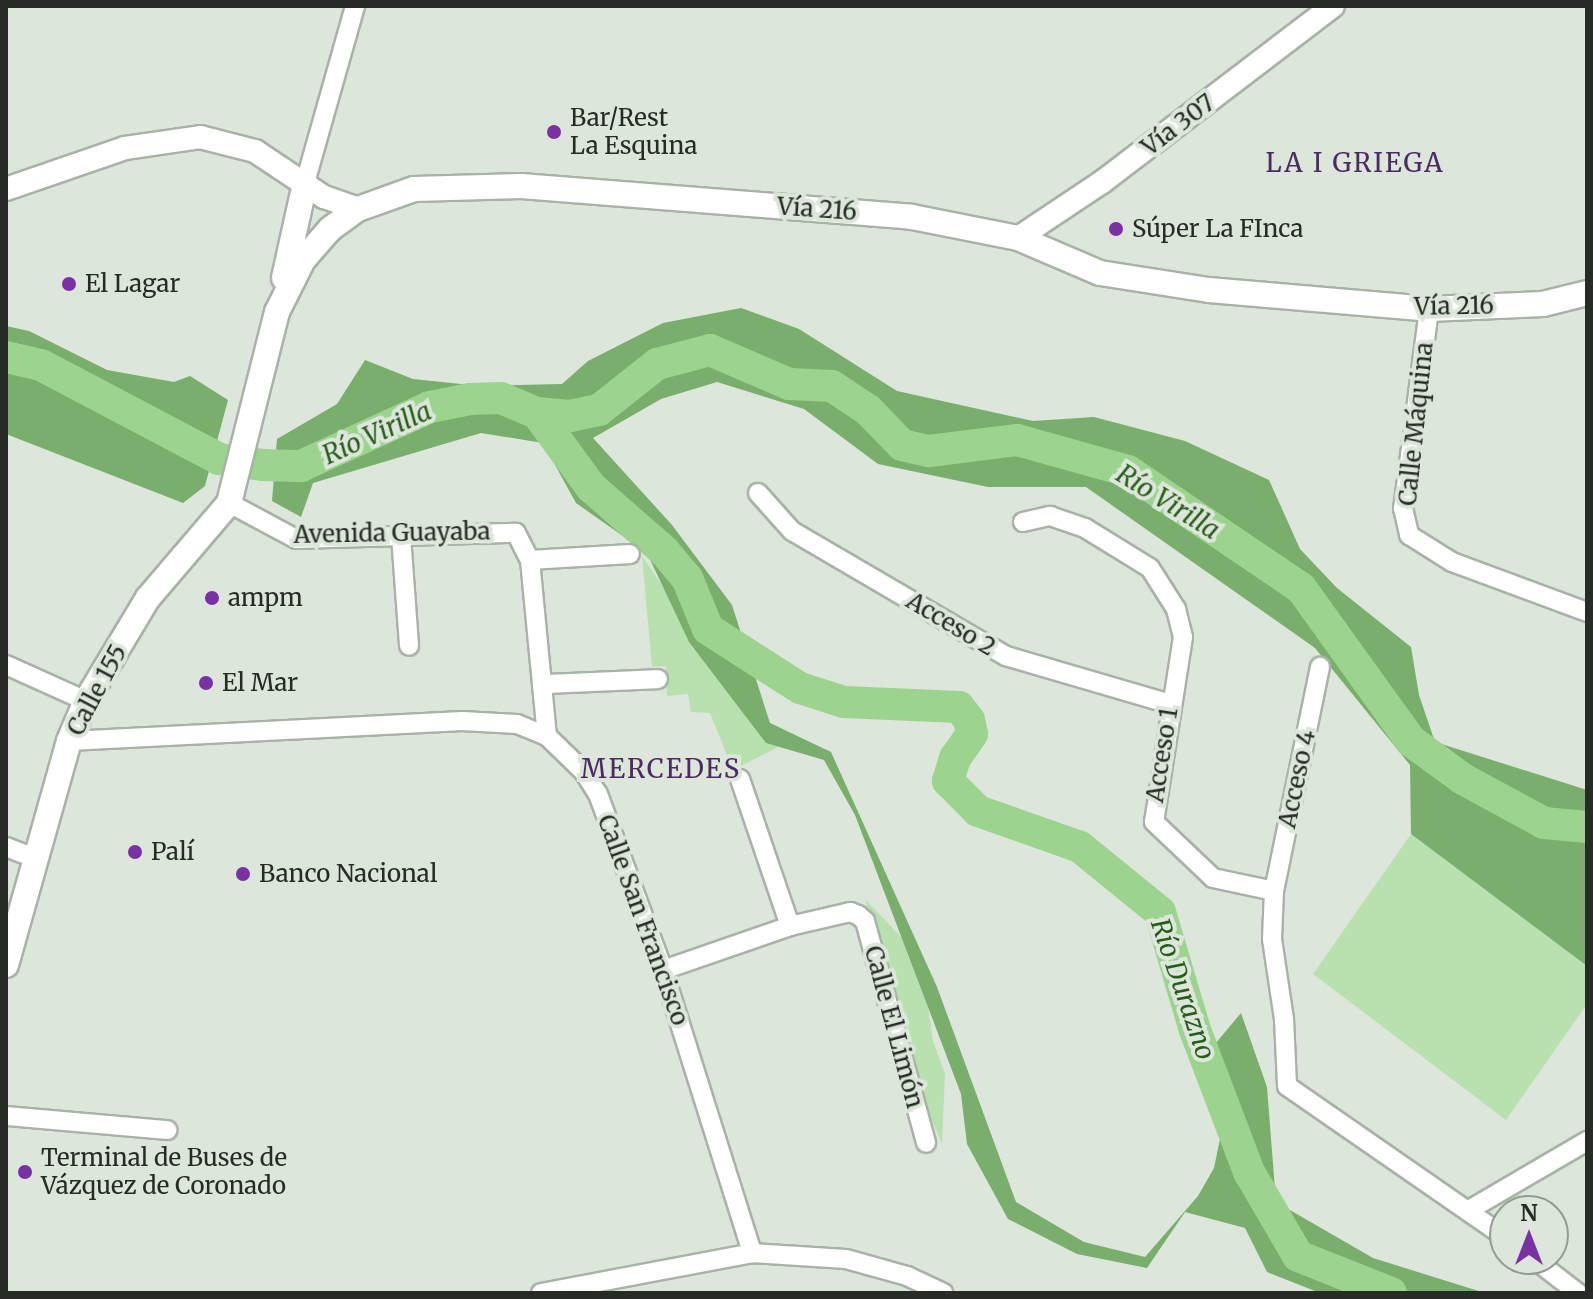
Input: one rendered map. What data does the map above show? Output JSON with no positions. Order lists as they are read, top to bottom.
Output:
{
  "streets": {
    "main road": ["Vía 216", "Calle 155"],
    "street": [
      "Vía 307",
      "Calle Máquina",
      "Avenida Guayaba",
      "Acceso 2",
      "Acceso 1",
      "Acceso 4",
      "Calle San Francisco",
      "Calle El Limón"
    ]
  },
  "crossings": [
    ["Vía 307", "Vía 216"],
    ["Vía 216", "Calle Máquina"],
    ["Vía 216", "Avenida Guayaba"],
    ["Vía 216", "Calle 155"],
    ["Avenida Guayaba", "Calle 155"],
    ["Acceso 2", "Acceso 1"],
    ["Calle 155", "Calle San Francisco"],
    ["Acceso 1", "Acceso 4"]
  ],
  "districts": ["LA I GRIEGA", "MERCEDES"],
  "water": ["Río Virilla", "Río Durazno"],
  "places": [
    "Bar/Rest La Esquina",
    "Súper La FInca",
    "El Lagar",
    "ampm",
    "El Mar",
    "Palí",
    "Banco Nacional",
    "Terminal de Buses de Vázquez de Coronado"
  ],
  "north": "top"
}
